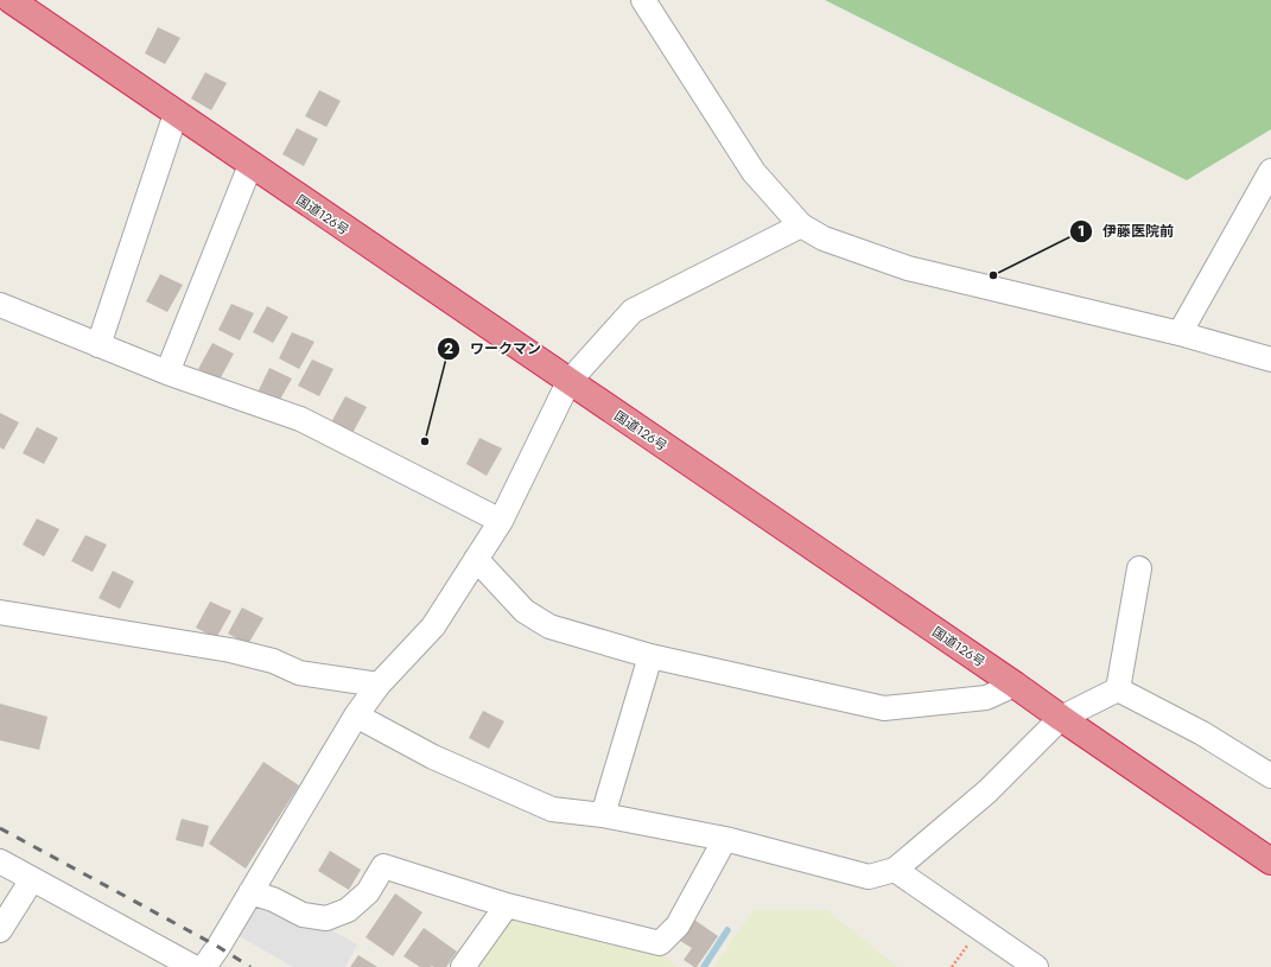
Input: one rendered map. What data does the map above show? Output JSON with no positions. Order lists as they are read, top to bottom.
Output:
{
  "streets": {
    "highway": ["国道126号"]
  },
  "places": ["伊藤医院前", "ワークマン"]
}
